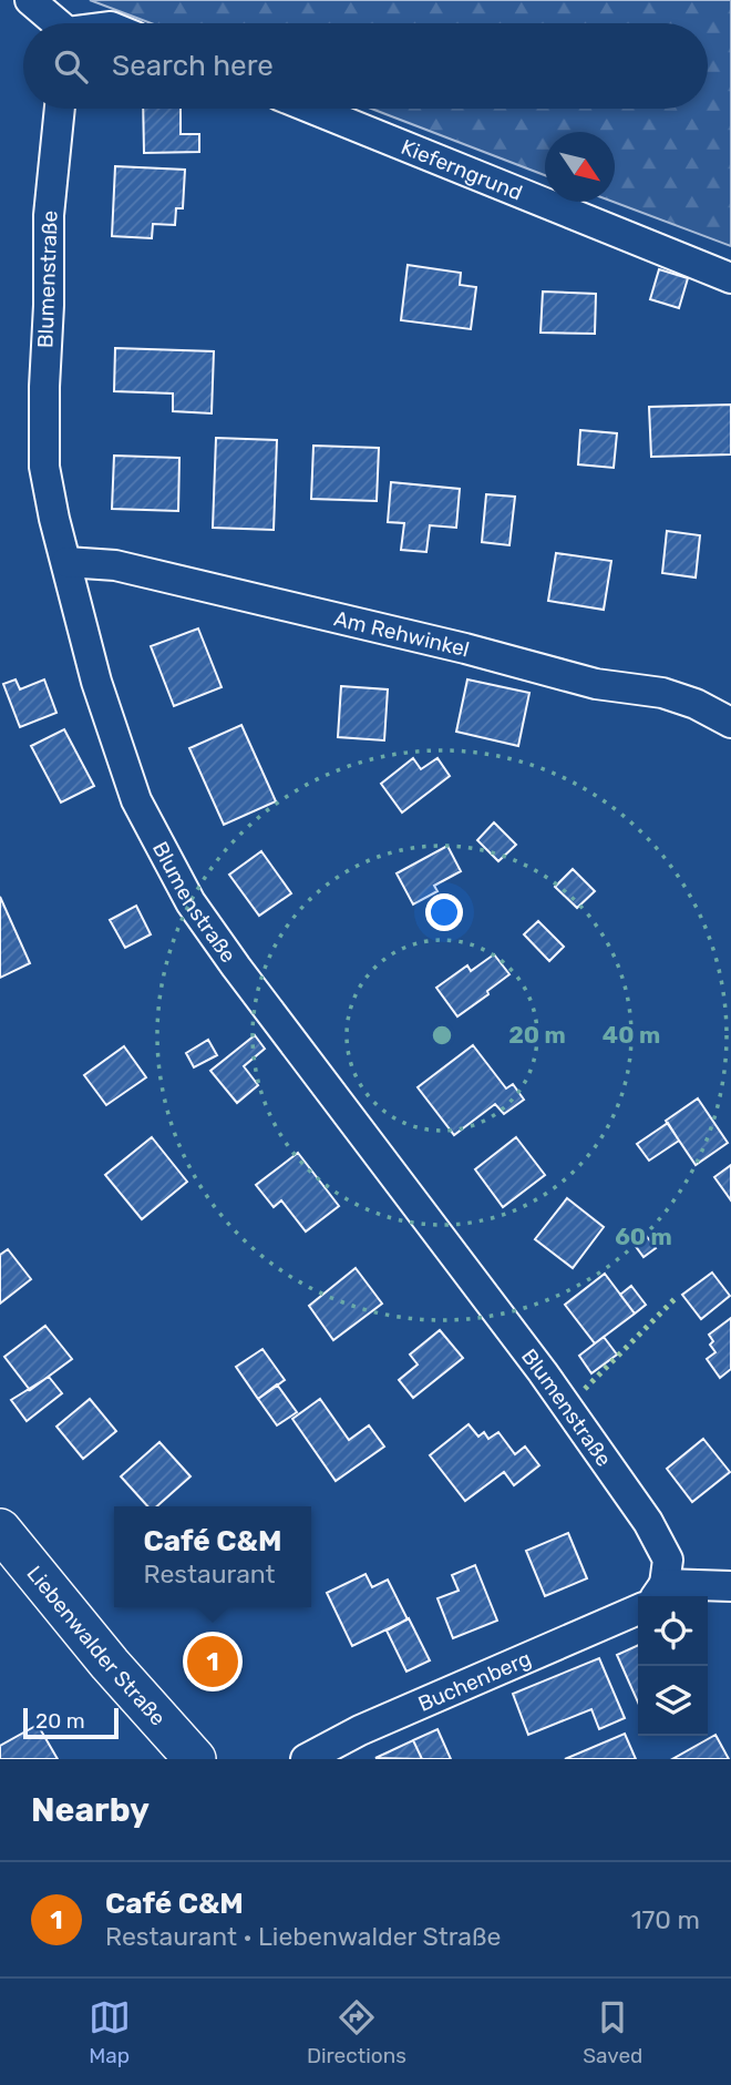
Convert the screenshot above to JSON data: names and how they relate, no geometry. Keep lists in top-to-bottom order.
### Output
{
  "streets": {
    "main road": ["Liebenwalder Straße"],
    "street": [
      "Kieferngrund",
      "Blumenstraße",
      "Am Rehwinkel",
      "Buchenberg"
    ]
  },
  "crossings": [
    ["Blumenstraße", "Am Rehwinkel"]
  ],
  "scale_bar": "20 m",
  "north": "bottom right",
  "page": {
    "search": "Search here",
    "popup": ["Café C&M", "Restaurant"],
    "pins": "1",
    "scale": "20 m",
    "heading": "Nearby",
    "list": [
      {
        "mark": "1",
        "name": "Café C&M",
        "note": "Restaurant · Liebenwalder Straße",
        "value": "170 m"
      }
    ],
    "nav": ["Map", "Directions", "Saved"]
  },
  "rings": ["20 m", "40 m", "60 m"]
}
